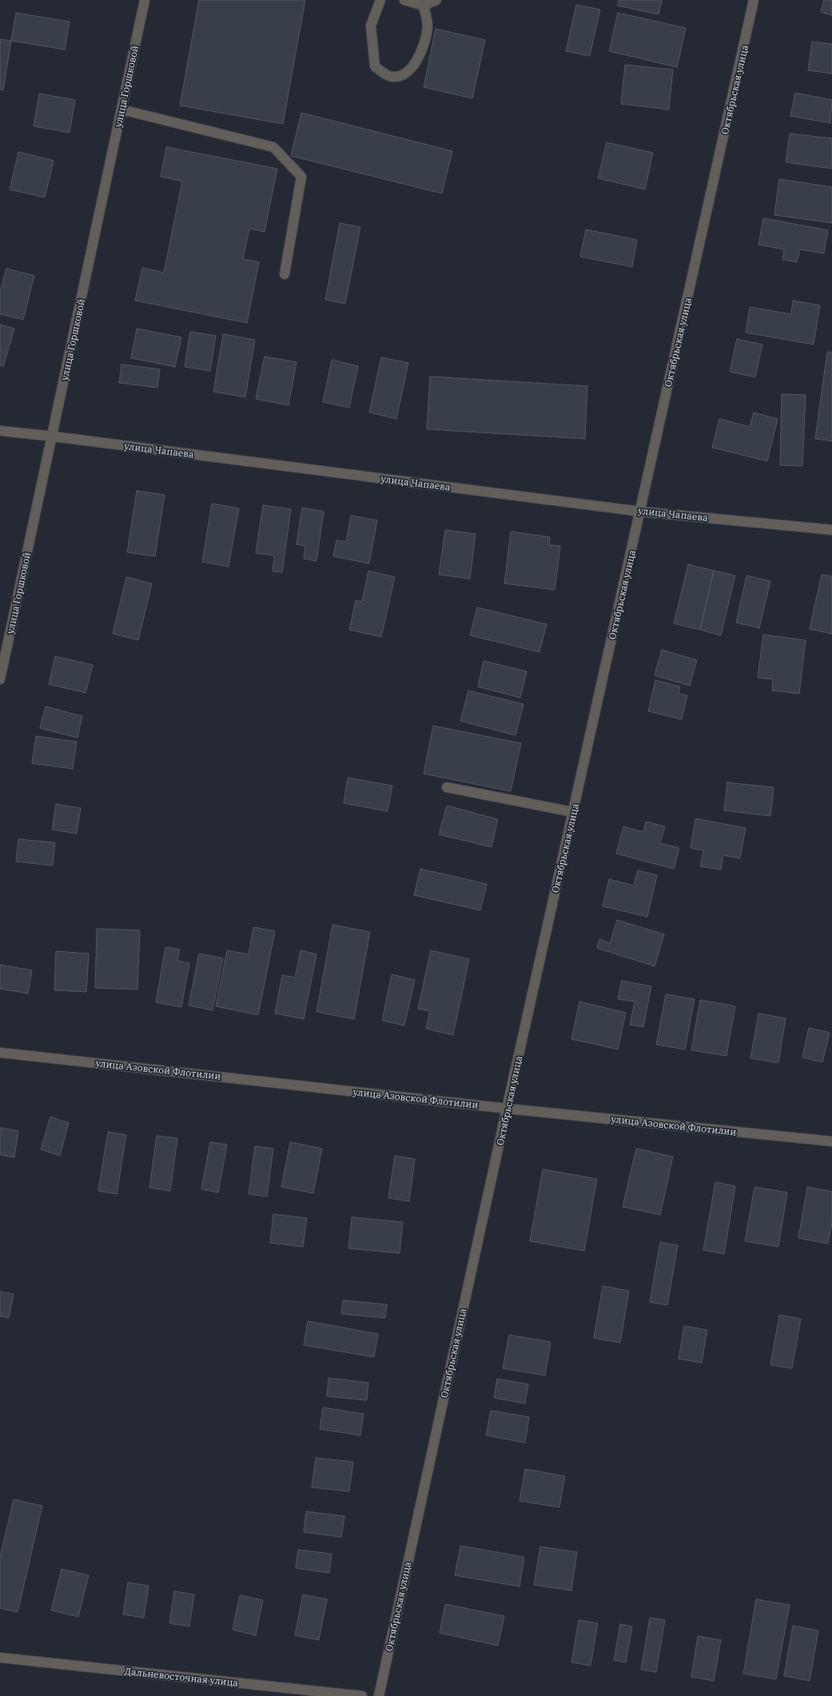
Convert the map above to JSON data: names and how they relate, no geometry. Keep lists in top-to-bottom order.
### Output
{
  "streets": {
    "street": [
      "улица Горшковой",
      "Октябрьская улица",
      "улица Чапаева",
      "улица Азовской Флотилии",
      "Дальневосточная улица"
    ]
  },
  "crossings": [
    ["улица Горшковой", "улица Чапаева"],
    ["Октябрьская улица", "улица Чапаева"],
    ["Октябрьская улица", "улица Азовской Флотилии"]
  ]
}
